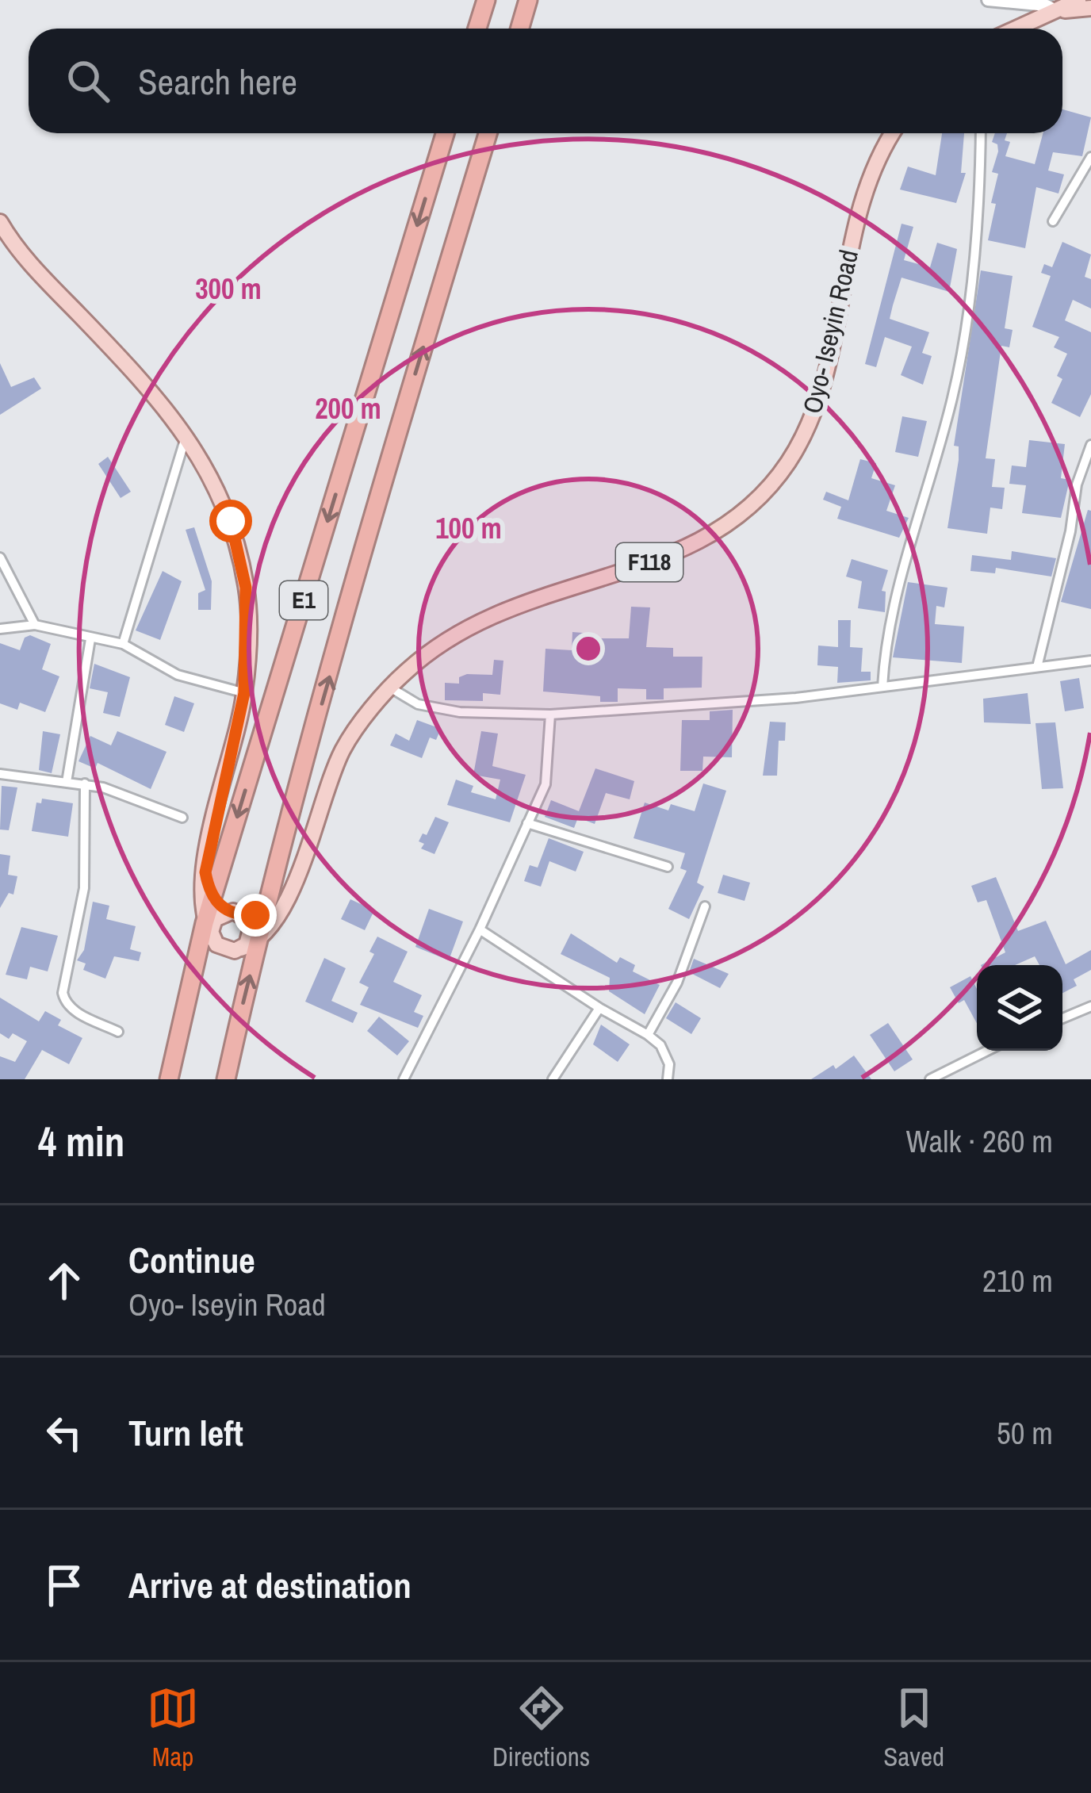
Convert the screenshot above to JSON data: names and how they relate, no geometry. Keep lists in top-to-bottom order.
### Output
{
  "streets": {
    "highway": ["E1"],
    "main road": ["Oyo- Iseyin Road", "F118"]
  },
  "crossings": [
    ["Oyo- Iseyin Road", "E1"]
  ],
  "page": {
    "search": "Search here",
    "heading": ["4 min", "Walk · 260 m"],
    "list": [
      ["Continue", "Oyo- Iseyin Road", "210 m"],
      ["Turn left", "50 m"],
      "Arrive at destination"
    ],
    "nav": ["Map", "Directions", "Saved"]
  },
  "rings": ["300 m", "200 m", "100 m"]
}
